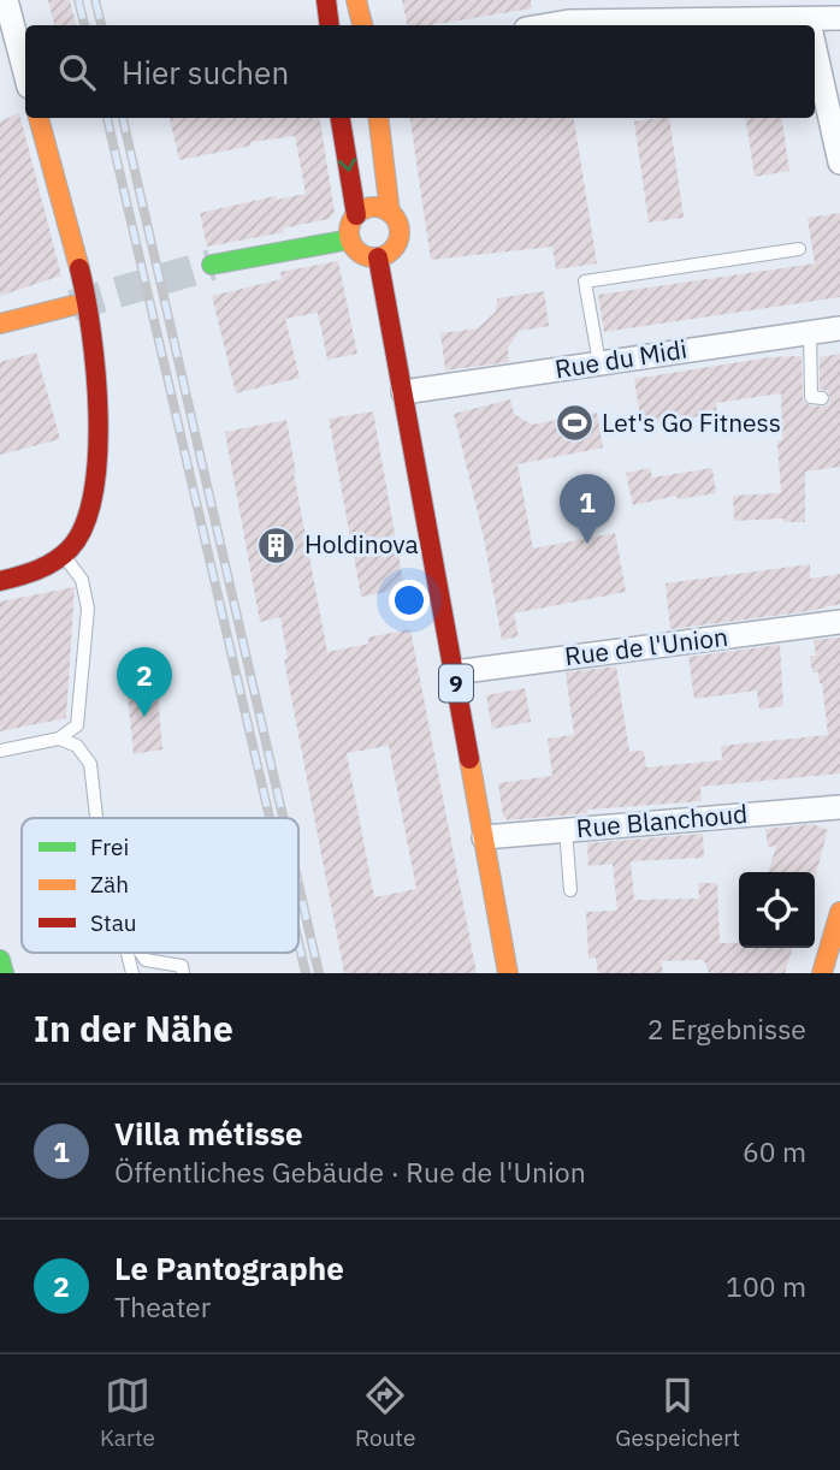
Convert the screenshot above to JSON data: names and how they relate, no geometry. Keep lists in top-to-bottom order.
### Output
{
  "streets": {
    "main road": ["9"],
    "street": ["Rue du Midi", "Rue de l'Union", "Rue Blanchoud"]
  },
  "crossings": [
    ["Rue du Midi", "9"],
    ["Rue de l'Union", "9"],
    ["9", "Rue Blanchoud"]
  ],
  "places": {
    "sports": ["Let's Go Fitness"],
    "building": ["Holdinova"]
  },
  "legend": ["Frei", "Zäh", "Stau"],
  "page": {
    "search": "Hier suchen",
    "pins": ["1", "2"],
    "heading": ["In der Nähe", "2 Ergebnisse"],
    "list": [
      {
        "mark": "1",
        "name": "Villa métisse",
        "note": "Öffentliches Gebäude · Rue de l'Union",
        "value": "60 m"
      },
      {
        "mark": "2",
        "name": "Le Pantographe",
        "note": "Theater",
        "value": "100 m"
      }
    ],
    "nav": ["Karte", "Route", "Gespeichert"]
  }
}
